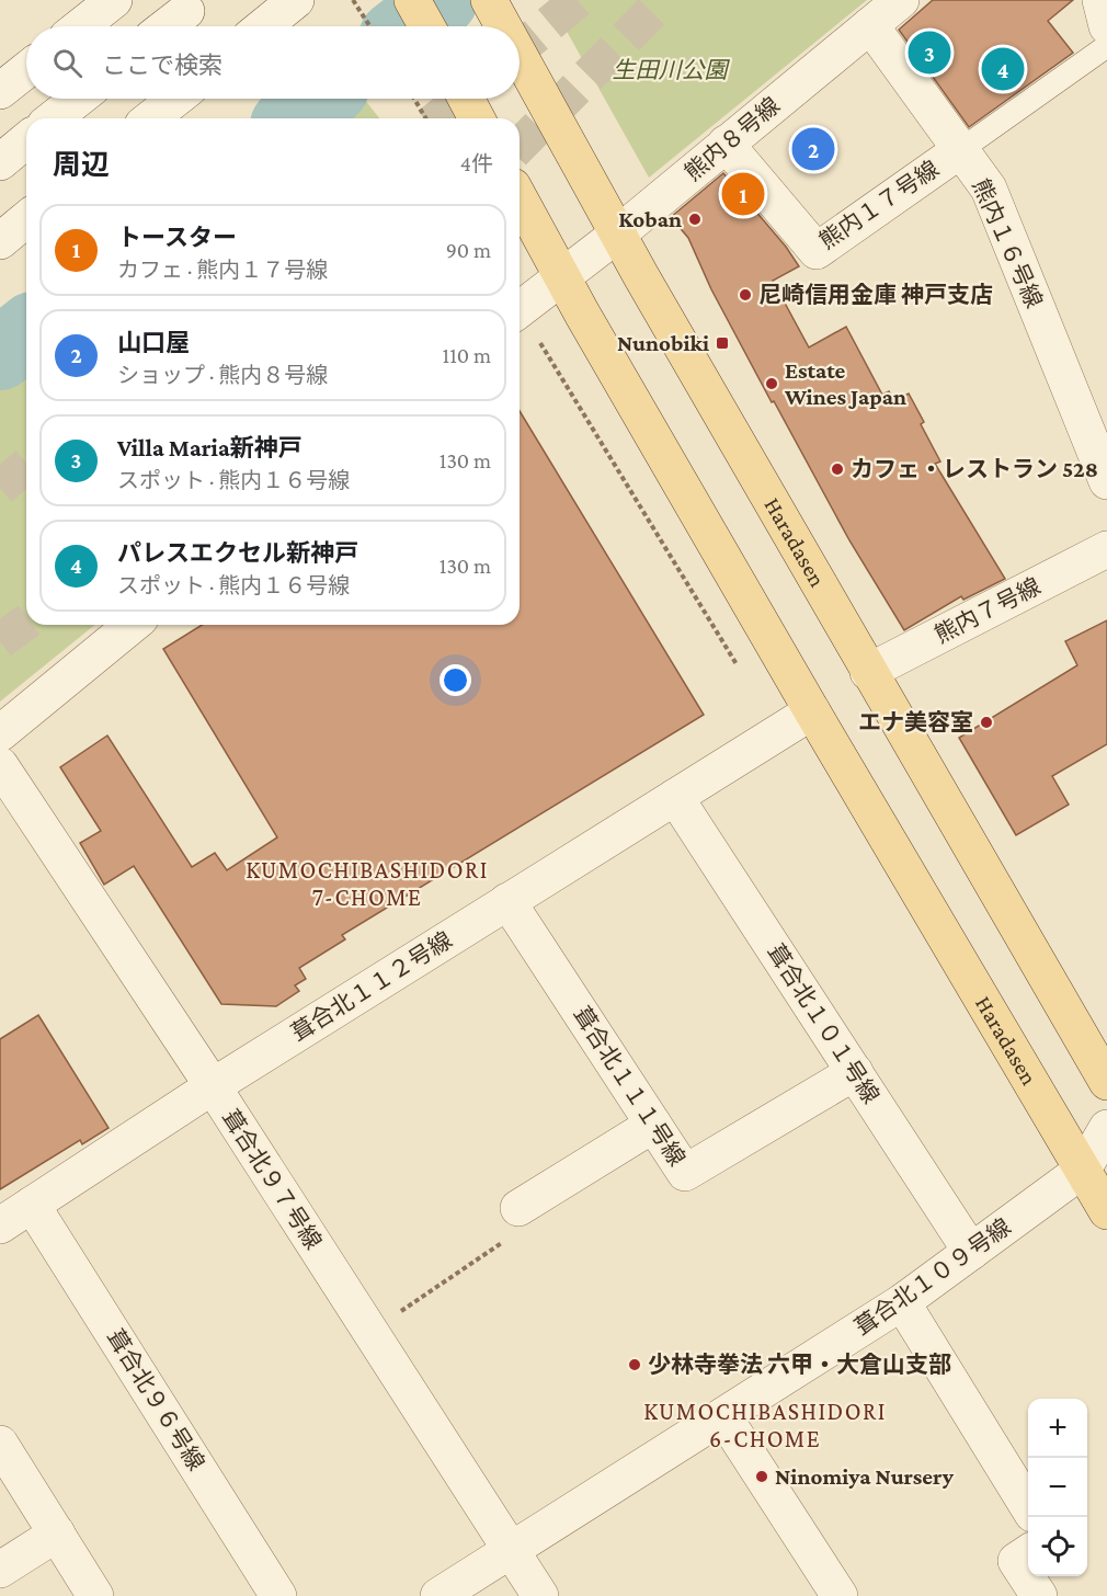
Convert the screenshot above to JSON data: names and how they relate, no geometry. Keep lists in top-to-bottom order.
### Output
{
  "streets": {
    "main road": ["Haradasen"],
    "street": [
      "熊内８号線",
      "熊内１７号線",
      "熊内１６号線",
      "熊内７号線",
      "葺合北１１２号線",
      "葺合北１０１号線",
      "葺合北１１１号線",
      "葺合北９７号線",
      "葺合北１０９号線",
      "葺合北９６号線"
    ]
  },
  "crossings": [
    ["熊内８号線", "熊内１７号線"],
    ["熊内８号線", "熊内１６号線"],
    ["熊内８号線", "Haradasen"],
    ["熊内１７号線", "熊内１６号線"],
    ["Haradasen", "熊内７号線"],
    ["Haradasen", "葺合北１１２号線"],
    ["Haradasen", "葺合北１０９号線"],
    ["葺合北１１２号線", "葺合北１０１号線"],
    ["葺合北１１２号線", "葺合北１１１号線"],
    ["葺合北１１２号線", "葺合北９７号線"],
    ["葺合北１１２号線", "葺合北９６号線"],
    ["葺合北１０１号線", "葺合北１１１号線"],
    ["葺合北１０１号線", "葺合北１０９号線"],
    ["葺合北９７号線", "葺合北１０９号線"]
  ],
  "districts": ["KUMOCHIBASHIDORI 7-CHOME", "KUMOCHIBASHIDORI 6-CHOME"],
  "parks": ["生田川公園"],
  "places": {
    "other": [
      "Koban",
      "尼崎信用金庫 神戸支店",
      "Estate Wines Japan",
      "カフェ・レストラン 528",
      "エナ美容室",
      "少林寺拳法 六甲・大倉山支部",
      "Ninomiya Nursery"
    ],
    "transit": ["Nunobiki"]
  },
  "page": {
    "search": "ここで検索",
    "pins": [
      "3",
      "4",
      "2",
      "1"
    ],
    "heading": ["周辺", "4件"],
    "list": [
      {
        "mark": "1",
        "name": "トースター",
        "note": "カフェ · 熊内１７号線",
        "value": "90 m"
      },
      {
        "mark": "2",
        "name": "山口屋",
        "note": "ショップ · 熊内８号線",
        "value": "110 m"
      },
      {
        "mark": "3",
        "name": "Villa Maria新神戸",
        "note": "スポット · 熊内１６号線",
        "value": "130 m"
      },
      {
        "mark": "4",
        "name": "パレスエクセル新神戸",
        "note": "スポット · 熊内１６号線",
        "value": "130 m"
      }
    ],
    "map_buttons": ["+", "−"]
  }
}
